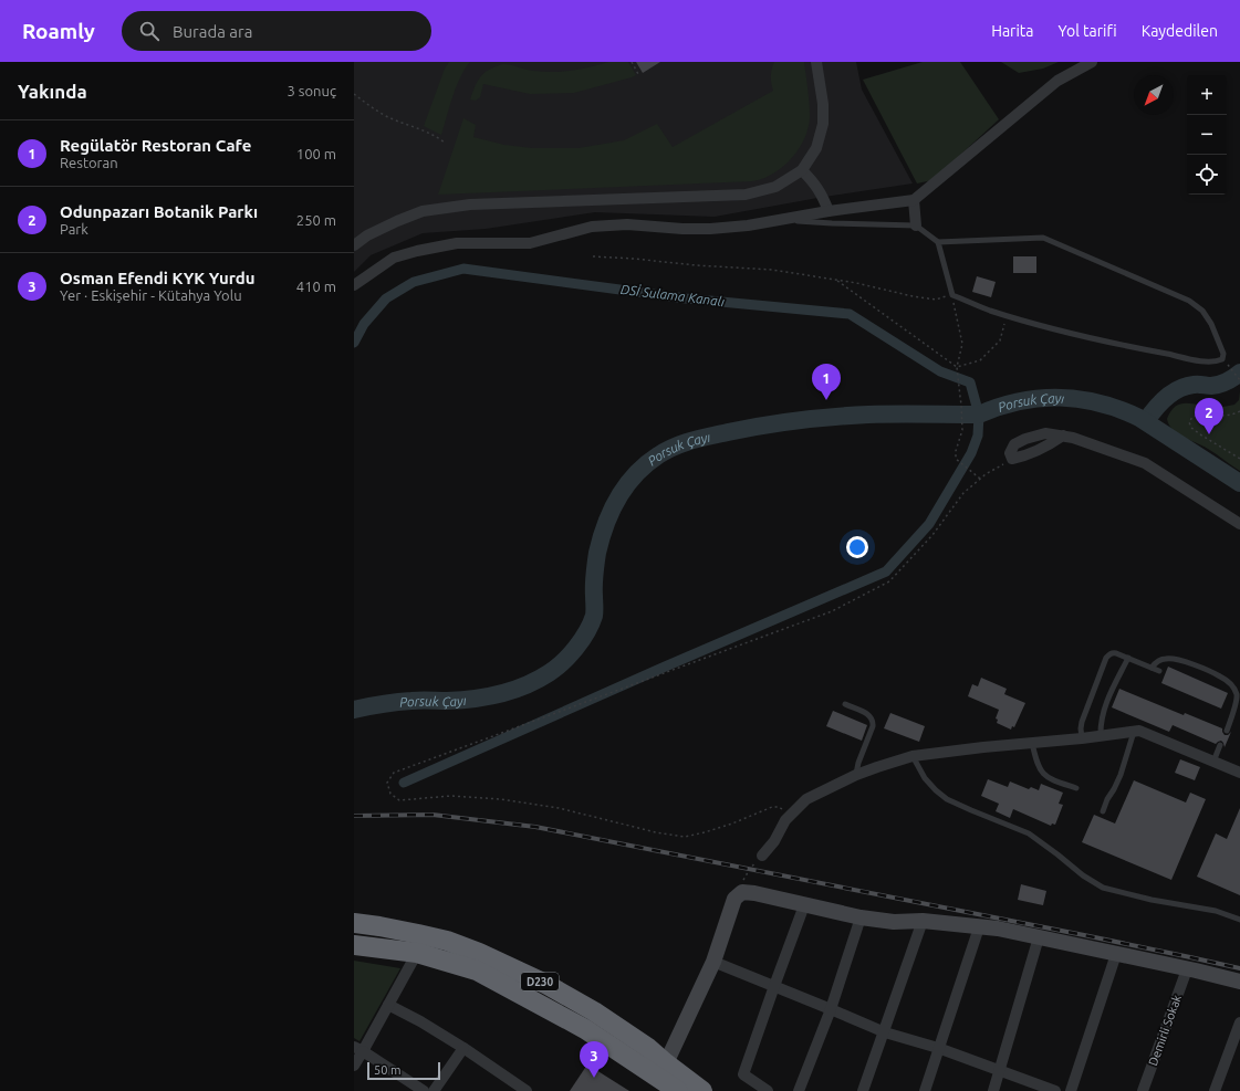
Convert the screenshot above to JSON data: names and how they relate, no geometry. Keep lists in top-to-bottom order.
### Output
{
  "streets": {
    "highway": ["D230"],
    "street": ["Demirli Sokak"]
  },
  "water": ["DSİ Sulama Kanalı", "Porsuk Çayı"],
  "scale_bar": "50 m",
  "north": "bottom left",
  "page": {
    "header": "Roamly",
    "search": "Burada ara",
    "nav": ["Harita", "Yol tarifi", "Kaydedilen"],
    "heading": ["Yakında", "3 sonuç"],
    "map_buttons": ["+", "−"],
    "list": [
      {
        "mark": "1",
        "name": "Regülatör Restoran Cafe",
        "note": "Restoran",
        "value": "100 m"
      },
      {
        "mark": "2",
        "name": "Odunpazarı Botanik Parkı",
        "note": "Park",
        "value": "250 m"
      },
      {
        "mark": "3",
        "name": "Osman Efendi KYK Yurdu",
        "note": "Yer · Eskişehir - Kütahya Yolu",
        "value": "410 m"
      }
    ],
    "pins": ["1", "2", "3"],
    "scale": "50 m"
  }
}
